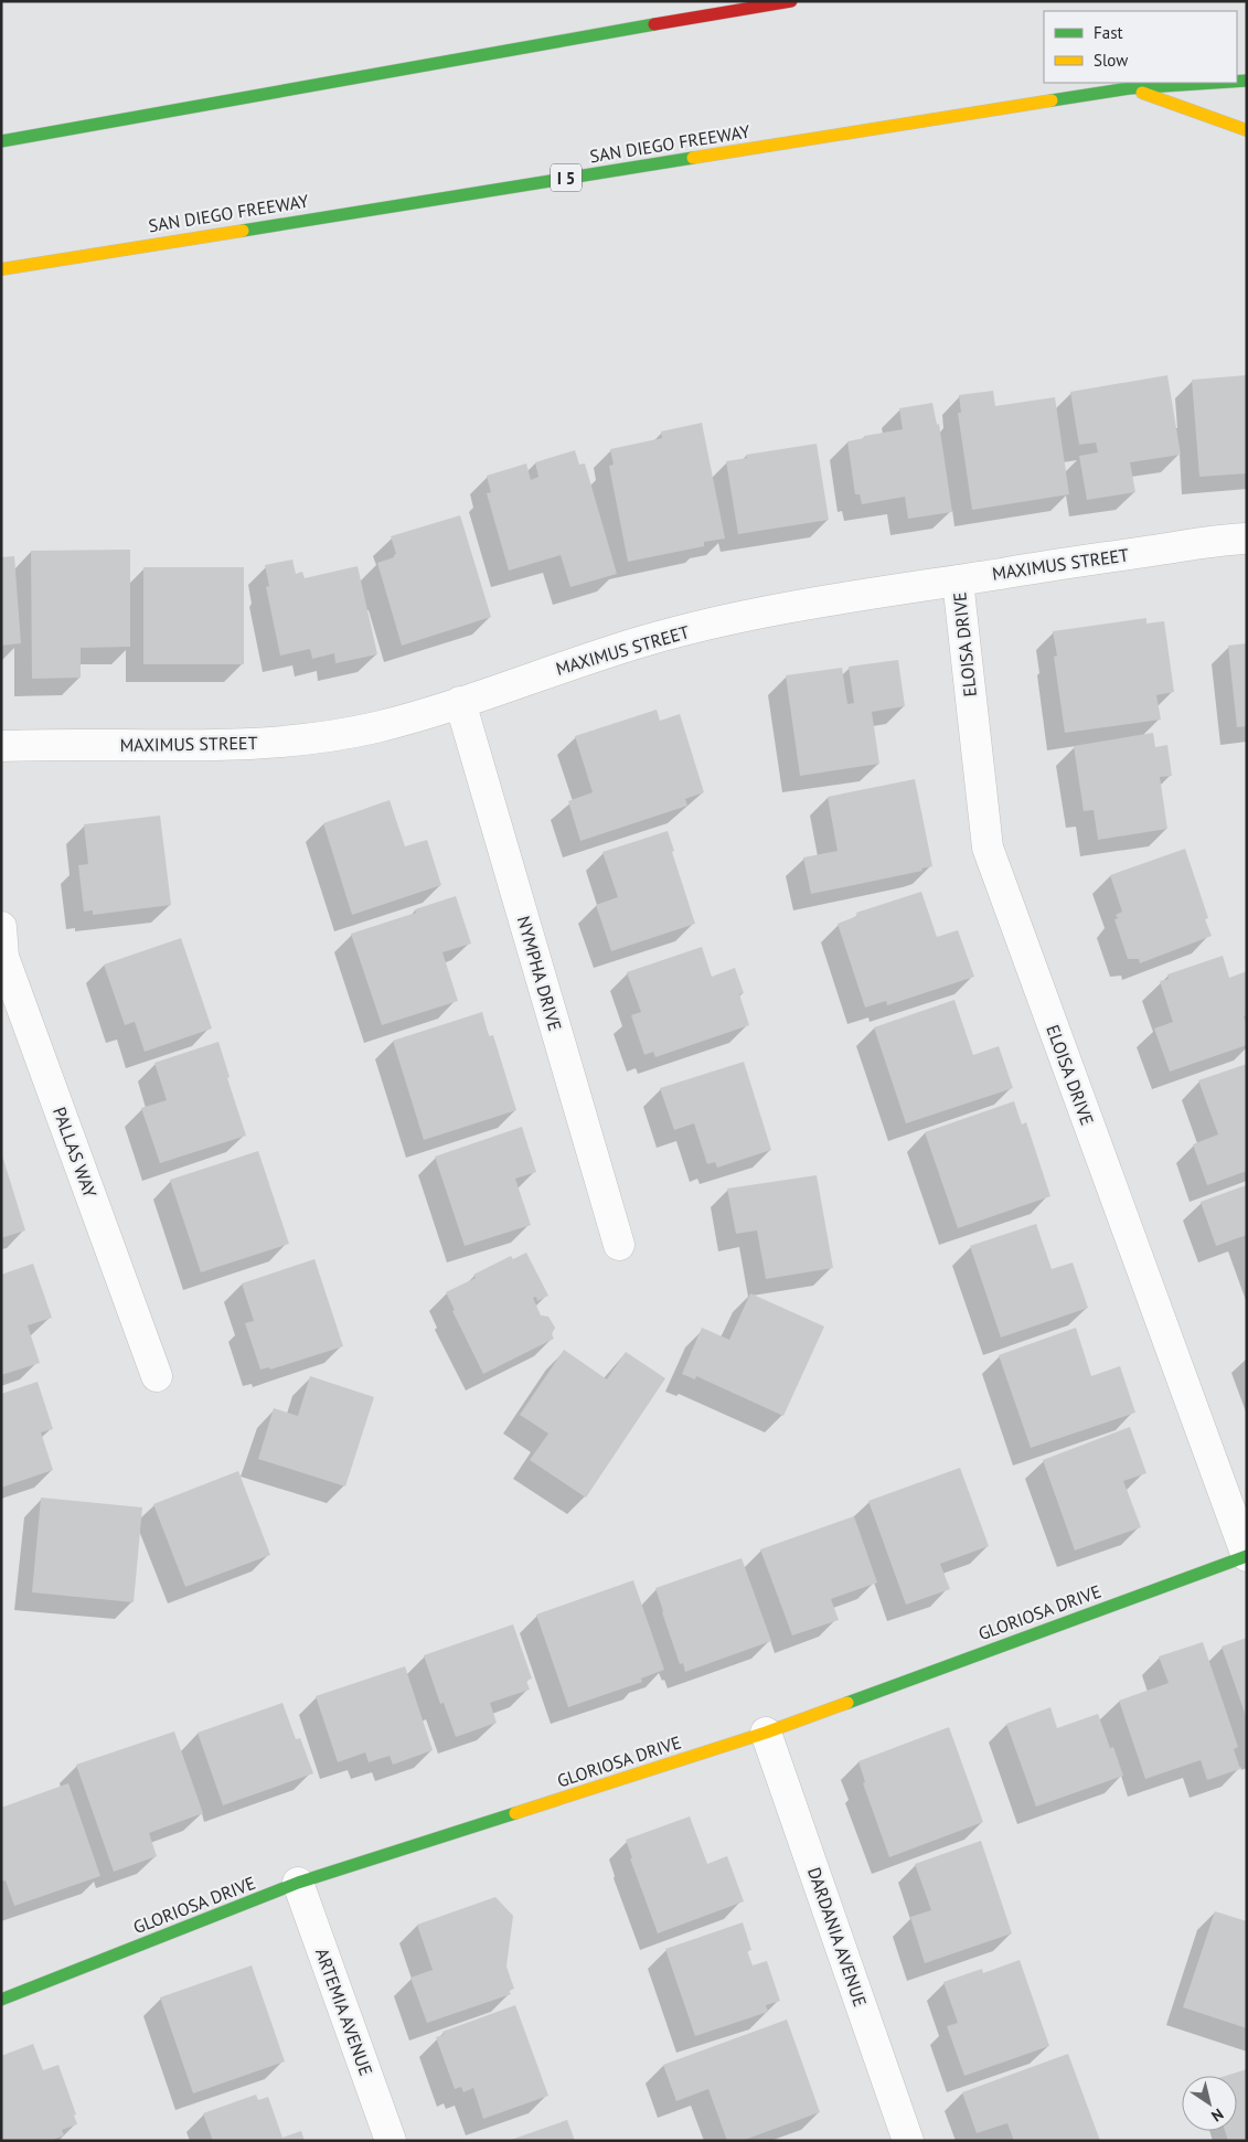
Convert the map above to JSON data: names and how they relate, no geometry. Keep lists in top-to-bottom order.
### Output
{
  "streets": {
    "main road": ["SAN DIEGO FREEWAY", "I 5", "GLORIOSA DRIVE"],
    "street": [
      "MAXIMUS STREET",
      "ELOISA DRIVE",
      "NYMPHA DRIVE",
      "PALLAS WAY",
      "DARDANIA AVENUE",
      "ARTEMIA AVENUE"
    ]
  },
  "crossings": [
    ["MAXIMUS STREET", "ELOISA DRIVE"],
    ["MAXIMUS STREET", "NYMPHA DRIVE"],
    ["ELOISA DRIVE", "GLORIOSA DRIVE"],
    ["GLORIOSA DRIVE", "DARDANIA AVENUE"],
    ["GLORIOSA DRIVE", "ARTEMIA AVENUE"]
  ],
  "legend": ["Fast", "Slow"],
  "north": "bottom right"
}
